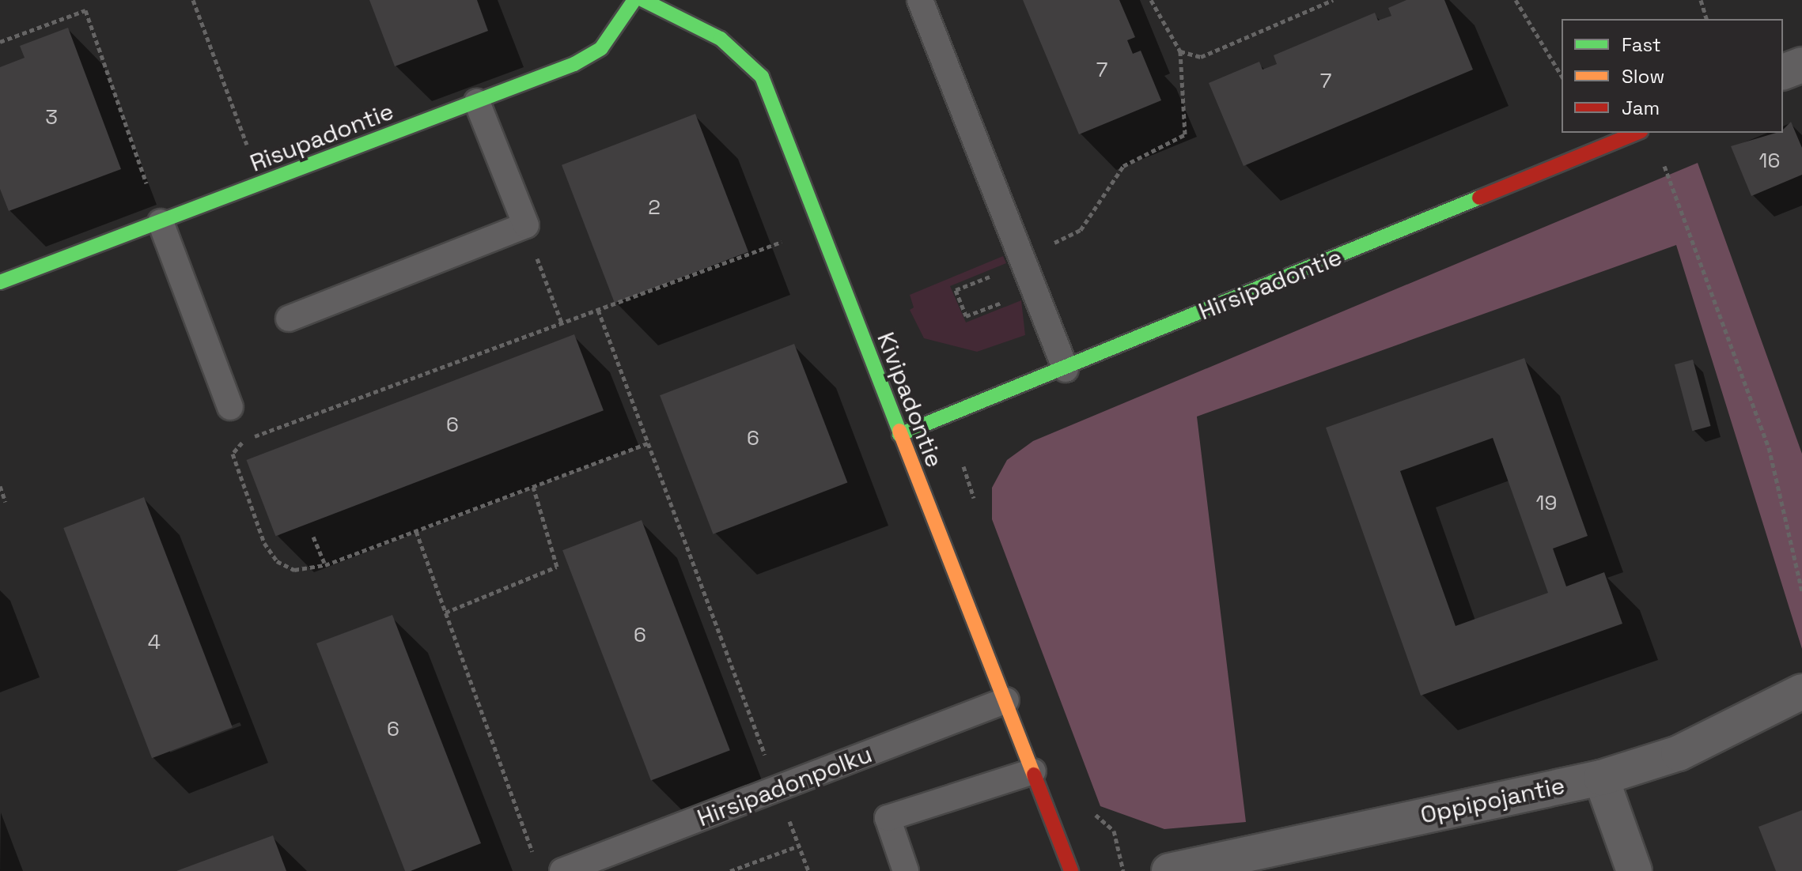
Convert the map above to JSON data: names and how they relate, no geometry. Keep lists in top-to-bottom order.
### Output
{
  "streets": {
    "street": [
      "Risupadontie",
      "Hirsipadontie",
      "Kivipadontie",
      "Oppipojantie"
    ],
    "lane": ["Hirsipadonpolku"]
  },
  "crossings": [
    ["Hirsipadontie", "Kivipadontie"],
    ["Kivipadontie", "Hirsipadonpolku"]
  ],
  "house_numbers": [
    "7",
    "7",
    "3",
    "16",
    "2",
    "6",
    "6",
    "19",
    "6",
    "4",
    "6"
  ],
  "legend": ["Fast", "Slow", "Jam"]
}
